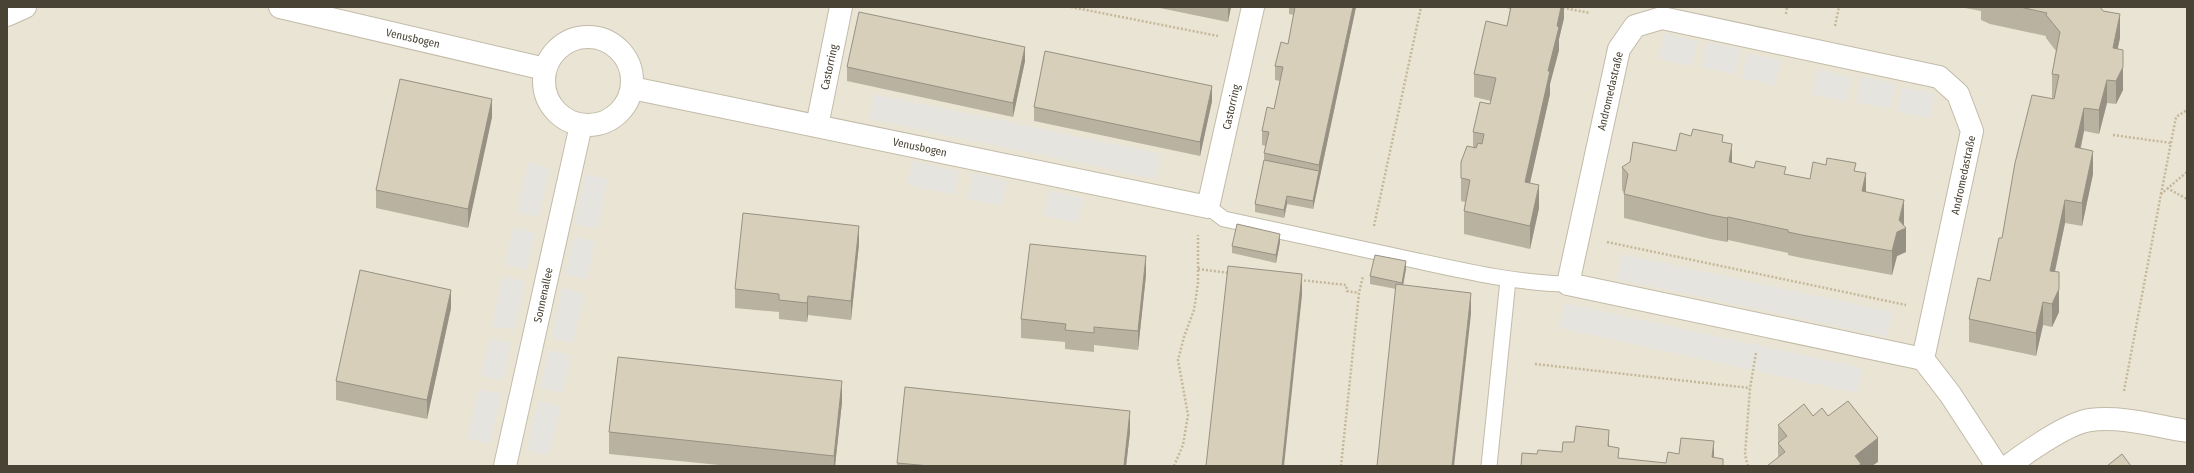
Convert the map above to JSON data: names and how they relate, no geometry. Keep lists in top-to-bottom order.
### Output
{
  "streets": {
    "street": [
      "Venusbogen",
      "Castorring",
      "Andromedastraße",
      "Sonnenallee"
    ]
  },
  "crossings": [
    ["Venusbogen", "Castorring"],
    ["Venusbogen", "Sonnenallee"]
  ]
}
